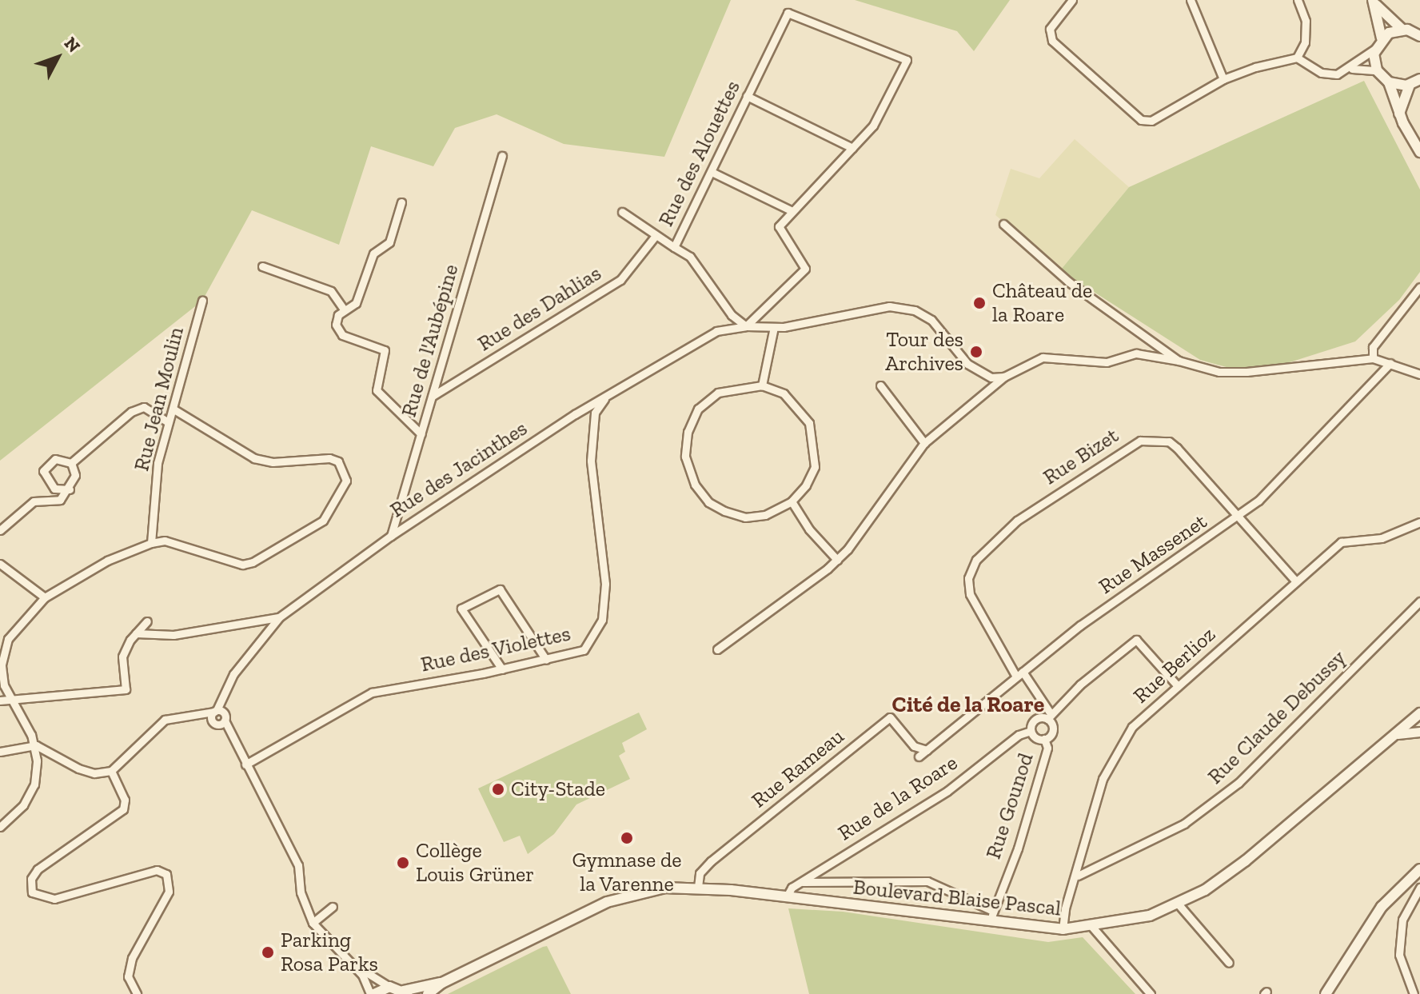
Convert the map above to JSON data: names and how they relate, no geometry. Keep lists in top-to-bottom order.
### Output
{
  "streets": {
    "main road": ["Boulevard Blaise Pascal"],
    "street": [
      "Rue des Alouettes",
      "Rue des Dahlias",
      "Rue de l'Aubépine",
      "Rue Jean Moulin",
      "Rue Bizet",
      "Rue des Jacinthes",
      "Rue Massenet",
      "Rue des Violettes",
      "Rue Berlioz",
      "Rue Claude Debussy",
      "Rue Rameau",
      "Rue de la Roare",
      "Rue Gounod"
    ]
  },
  "crossings": [
    ["Rue des Alouettes", "Rue des Jacinthes"],
    ["Rue des Dahlias", "Rue de l'Aubépine"],
    ["Rue de l'Aubépine", "Rue des Jacinthes"],
    ["Rue Bizet", "Rue Massenet"],
    ["Rue Bizet", "Rue Berlioz"],
    ["Rue Bizet", "Rue de la Roare"],
    ["Rue Bizet", "Rue Gounod"],
    ["Rue des Jacinthes", "Rue des Violettes"],
    ["Rue Massenet", "Rue Rameau"],
    ["Rue Berlioz", "Rue Claude Debussy"],
    ["Rue Berlioz", "Rue de la Roare"],
    ["Rue Berlioz", "Boulevard Blaise Pascal"],
    ["Rue Rameau", "Boulevard Blaise Pascal"],
    ["Rue de la Roare", "Rue Gounod"],
    ["Rue de la Roare", "Boulevard Blaise Pascal"],
    ["Rue Gounod", "Boulevard Blaise Pascal"]
  ],
  "districts": ["Cité de la Roare"],
  "places": [
    "Château de la Roare",
    "Tour des Archives",
    "City-Stade",
    "Gymnase de la Varenne",
    "Collège Louis Grüner",
    "Parking Rosa Parks"
  ],
  "north": "top right"
}
